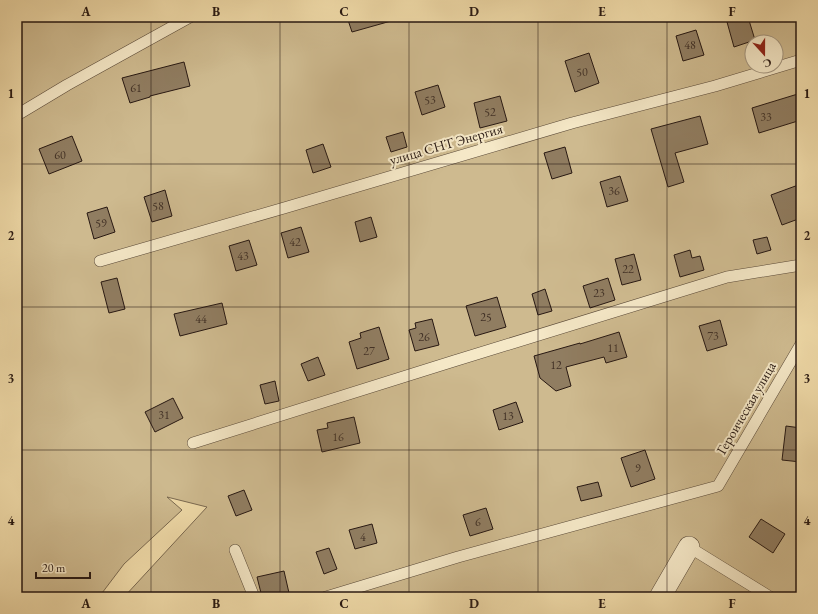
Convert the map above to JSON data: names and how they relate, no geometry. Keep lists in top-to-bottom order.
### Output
{
  "streets": {
    "lane": ["улица СНТ Энергия", "Героическая улица"]
  },
  "house_numbers": [
    "48",
    "50",
    "61",
    "53",
    "52",
    "33",
    "60",
    "36",
    "58",
    "59",
    "42",
    "43",
    "22",
    "23",
    "25",
    "44",
    "73",
    "26",
    "11",
    "27",
    "12",
    "31",
    "13",
    "16",
    "9",
    "6",
    "4"
  ],
  "scale_bar": "20 m",
  "north": "bottom",
  "grid": {
    "columns": [
      "A",
      "B",
      "C",
      "D",
      "E",
      "F"
    ],
    "rows": [
      "1",
      "2",
      "3",
      "4"
    ]
  }
}
